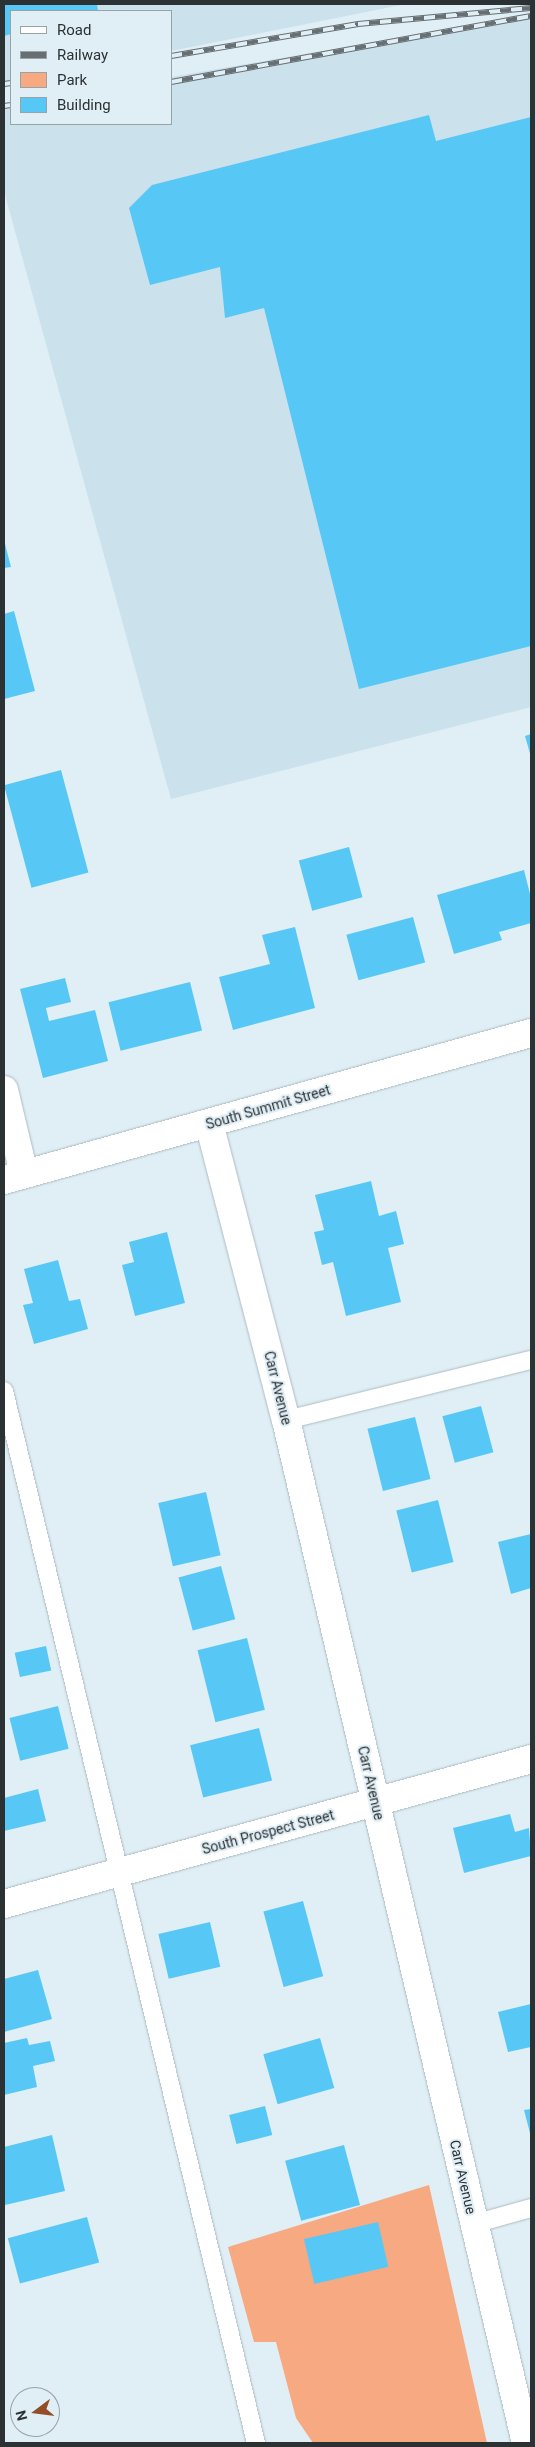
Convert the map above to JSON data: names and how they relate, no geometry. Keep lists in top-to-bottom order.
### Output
{
  "streets": {
    "street": ["South Summit Street", "Carr Avenue", "South Prospect Street"]
  },
  "crossings": [
    ["South Summit Street", "Carr Avenue"],
    ["Carr Avenue", "South Prospect Street"]
  ],
  "legend": [
    "Road",
    "Railway",
    "Park",
    "Building"
  ],
  "north": "left"
}
